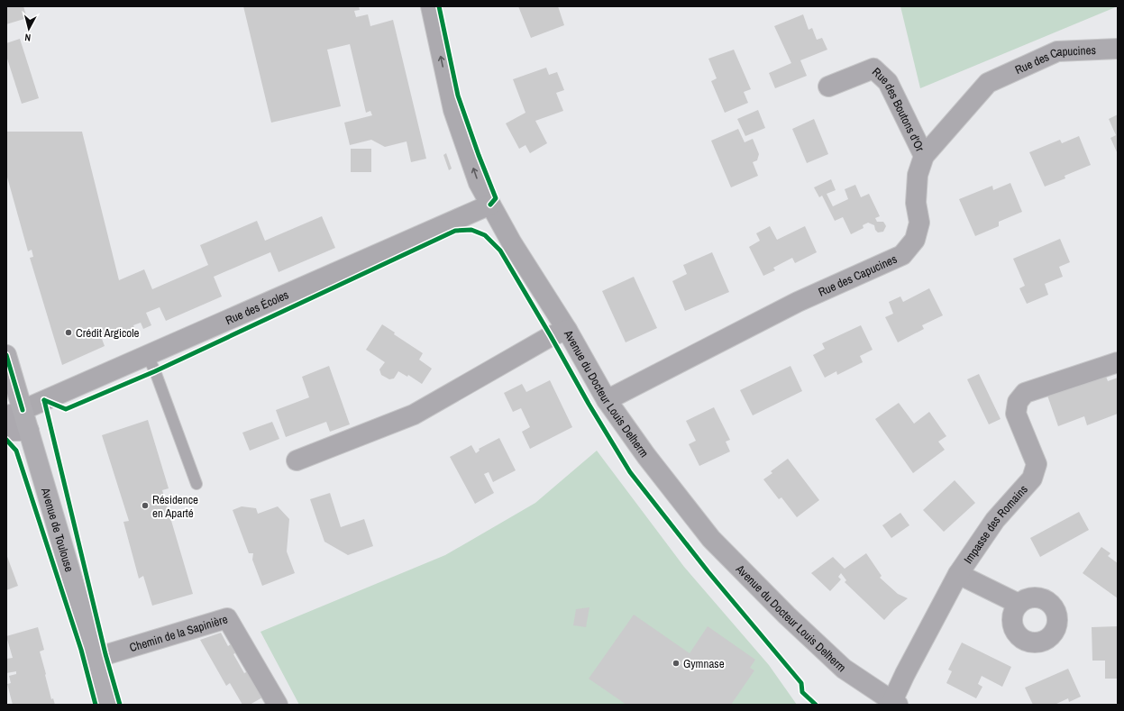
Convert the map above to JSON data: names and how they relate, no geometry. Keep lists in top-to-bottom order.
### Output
{
  "streets": {
    "main road": ["Avenue de Toulouse"],
    "street": [
      "Rue des Capucines",
      "Rue des Boutons d'Or",
      "Rue des Écoles",
      "Avenue du Docteur Louis Delherm",
      "Impasse des Romains",
      "Chemin de la Sapinière"
    ]
  },
  "crossings": [
    ["Rue des Capucines", "Rue des Boutons d'Or"],
    ["Rue des Capucines", "Avenue du Docteur Louis Delherm"],
    ["Rue des Écoles", "Avenue du Docteur Louis Delherm"],
    ["Rue des Écoles", "Avenue de Toulouse"],
    ["Avenue du Docteur Louis Delherm", "Impasse des Romains"],
    ["Avenue de Toulouse", "Chemin de la Sapinière"]
  ],
  "places": ["Crédit Argicole", "Résidence en Aparté", "Gymnase"],
  "north": "bottom"
}
